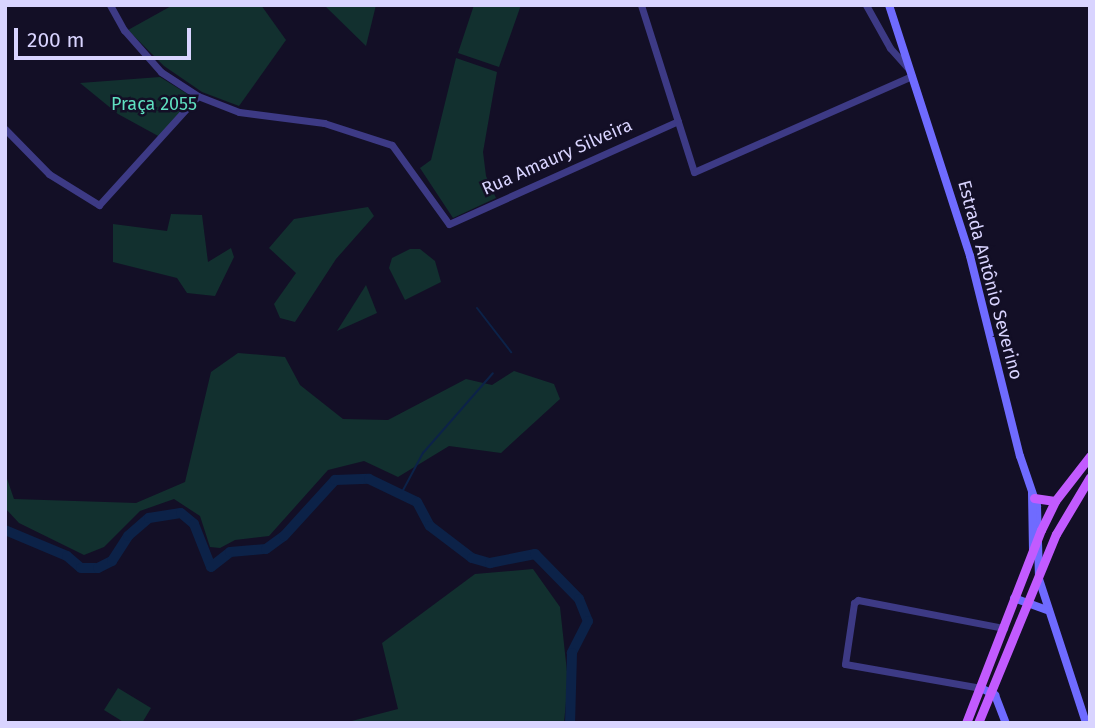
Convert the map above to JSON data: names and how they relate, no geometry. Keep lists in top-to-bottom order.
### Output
{
  "streets": {
    "main road": ["Estrada Antônio Severino"],
    "street": ["Rua Amaury Silveira"]
  },
  "parks": ["Praça 2055"],
  "scale_bar": "200 m"
}
